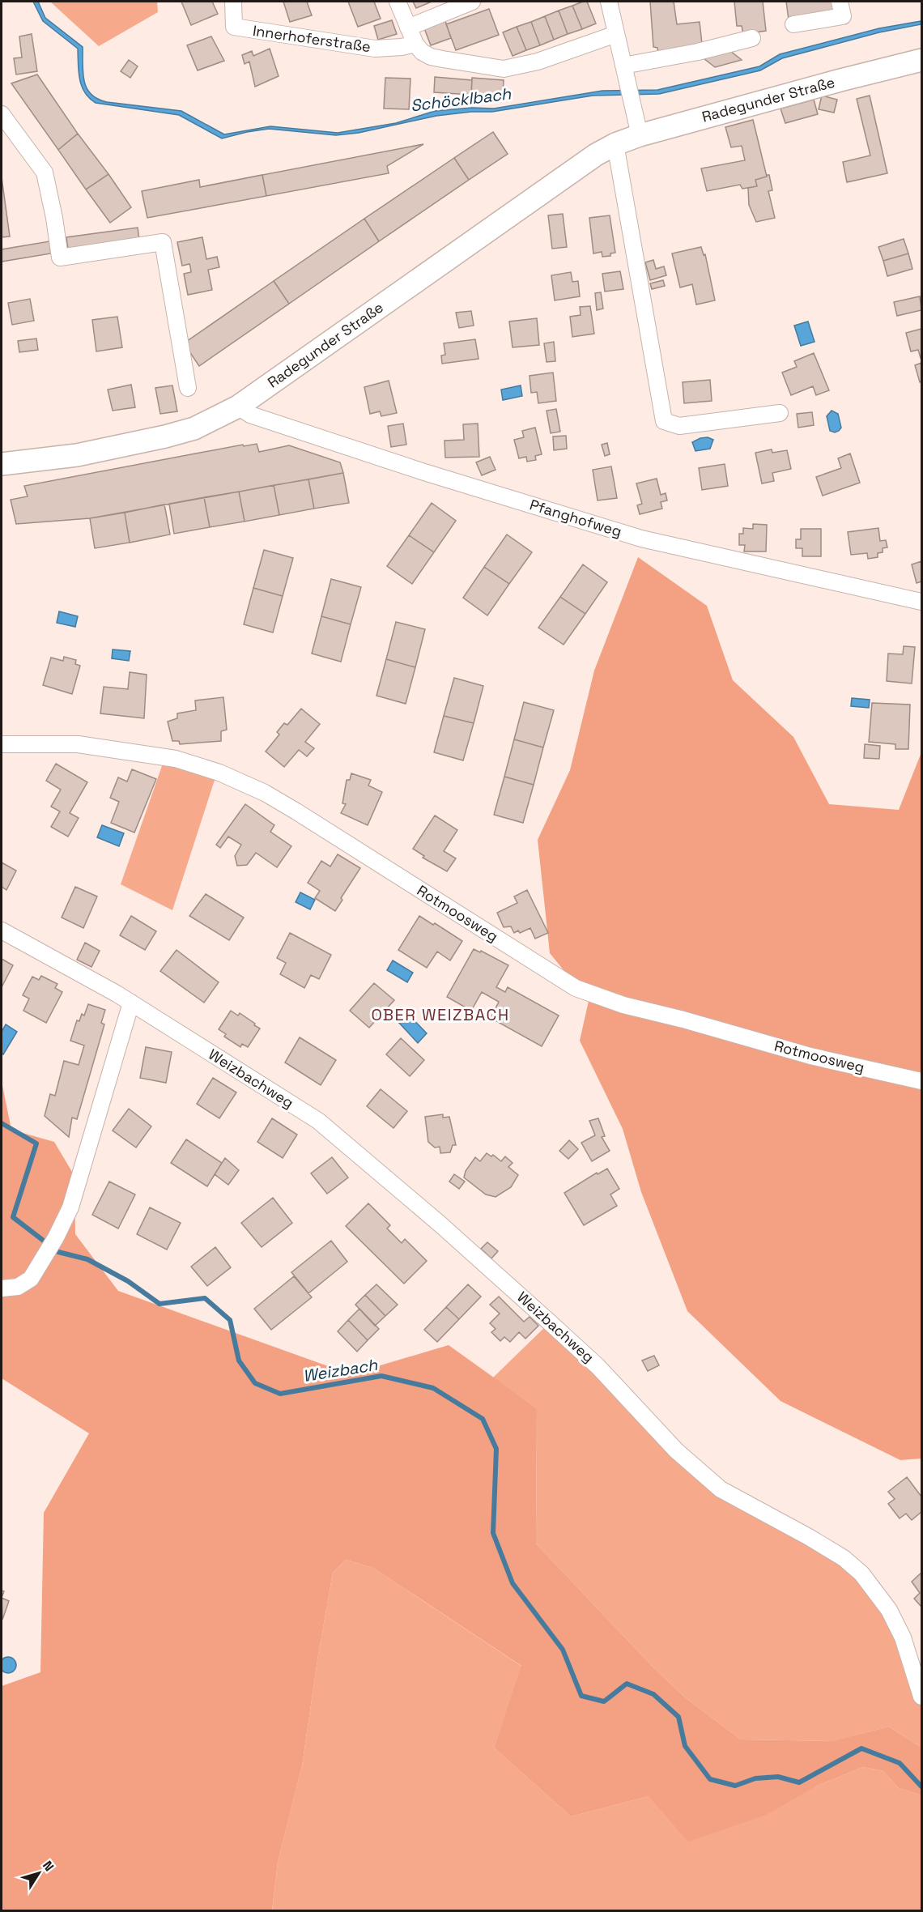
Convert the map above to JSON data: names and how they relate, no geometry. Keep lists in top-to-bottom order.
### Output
{
  "streets": {
    "main road": ["Radegunder Straße"],
    "street": [
      "Innerhoferstraße",
      "Pfanghofweg",
      "Rotmoosweg",
      "Weizbachweg"
    ]
  },
  "crossings": [
    ["Radegunder Straße", "Pfanghofweg"]
  ],
  "districts": ["OBER WEIZBACH"],
  "water": ["Schöcklbach", "Weizbach"],
  "north": "top right"
}
